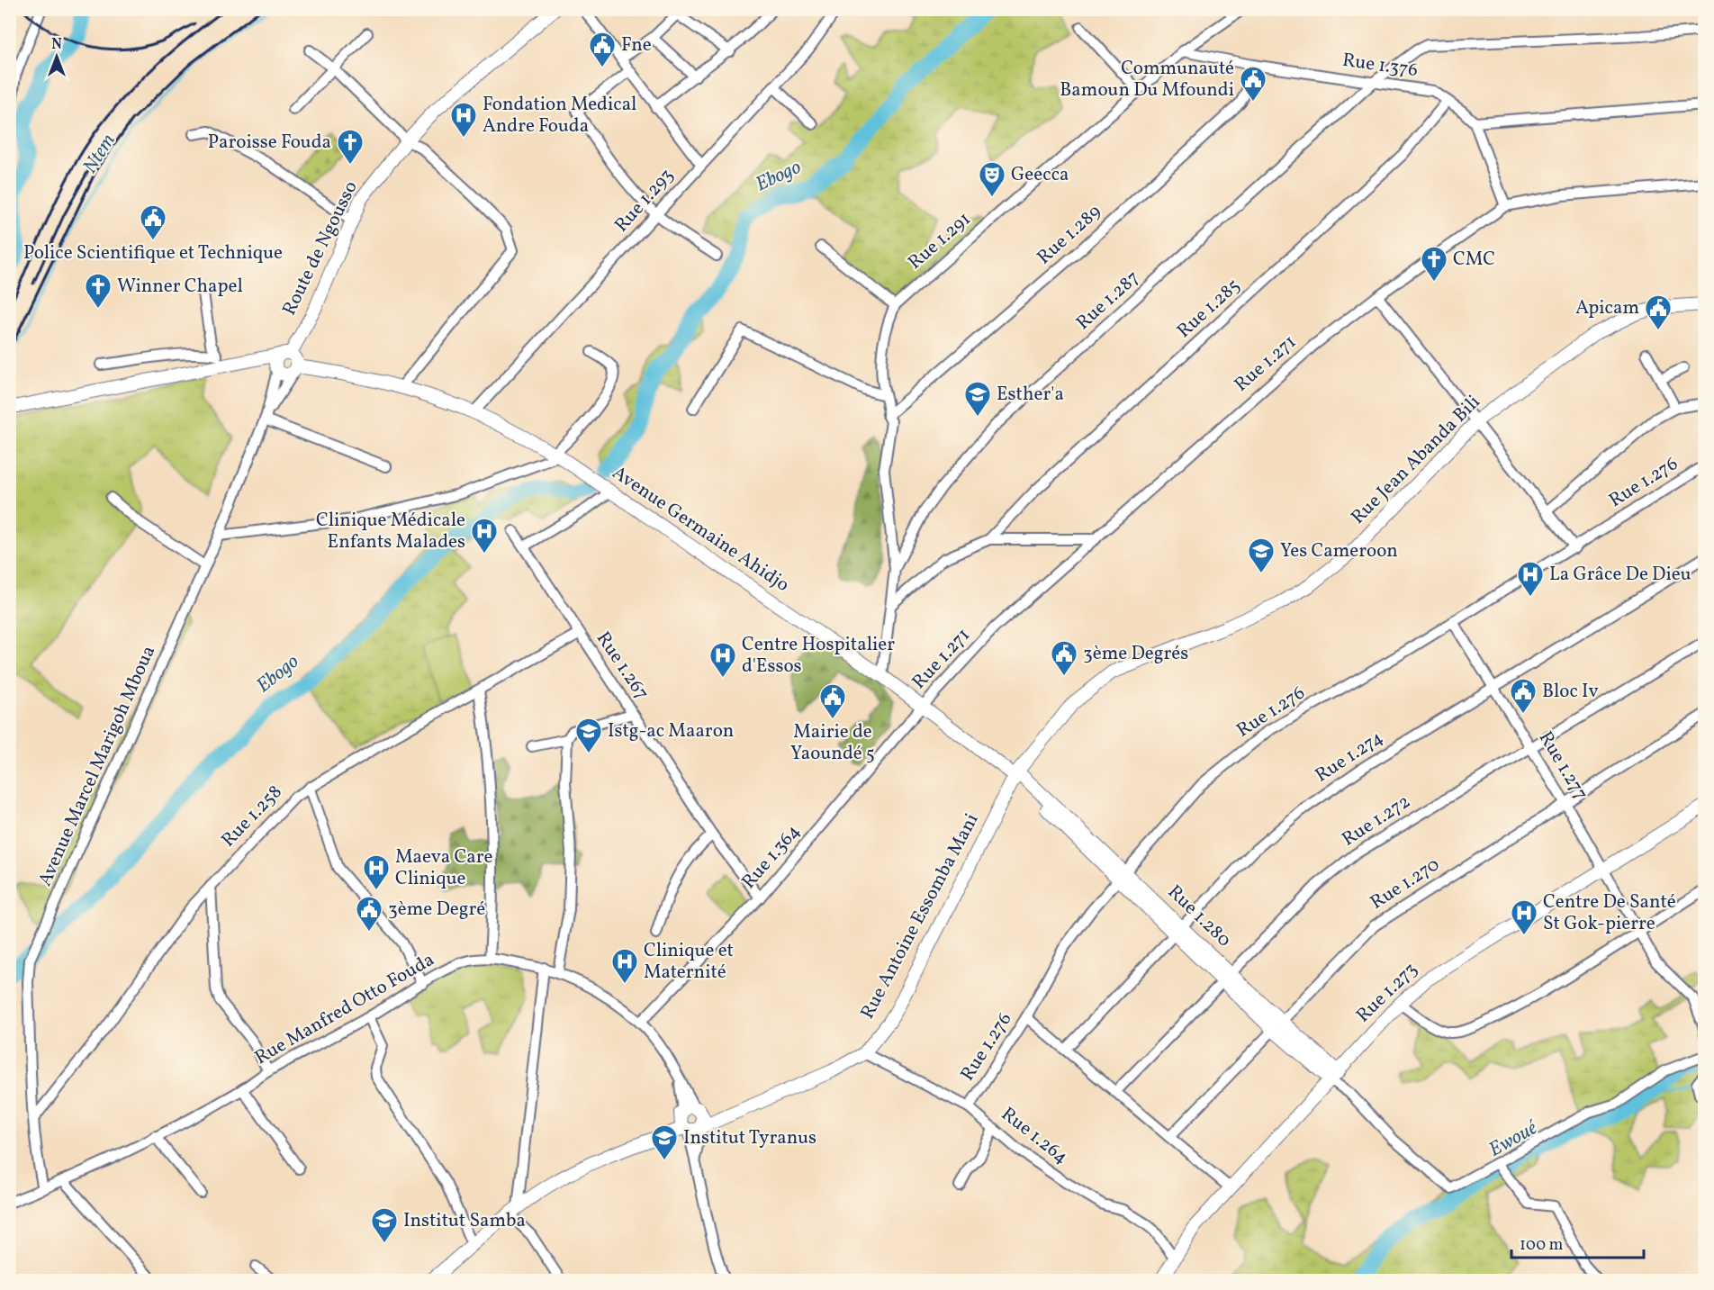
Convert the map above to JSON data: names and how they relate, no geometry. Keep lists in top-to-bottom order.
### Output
{
  "streets": {
    "main road": [
      "Route de Ngousso",
      "Rue Jean Abanda Bili",
      "Avenue Germaine Ahidjo",
      "Rue Antoine Essomba Mani",
      "Rue 1.280",
      "Rue 1.273"
    ],
    "street": [
      "Rue 1.376",
      "Rue 1.293",
      "Rue 1.289",
      "Rue 1.291",
      "Rue 1.287",
      "Rue 1.285",
      "Rue 1.271",
      "Rue 1.276",
      "Rue 1.267",
      "Rue 1.274",
      "Avenue Marcel Marigoh Mboua",
      "Rue 1.277",
      "Rue 1.258",
      "Rue 1.272",
      "Rue 1.364",
      "Rue 1.270",
      "Rue Manfred Otto Fouda",
      "Rue 1.264"
    ]
  },
  "crossings": [
    ["Rue 1.376", "Rue 1.289"],
    ["Rue 1.376", "Rue 1.291"],
    ["Rue 1.376", "Rue 1.287"],
    ["Rue 1.376", "Rue 1.285"],
    ["Rue 1.293", "Avenue Germaine Ahidjo"],
    ["Route de Ngousso", "Avenue Germaine Ahidjo"],
    ["Route de Ngousso", "Avenue Marcel Marigoh Mboua"],
    ["Rue 1.271", "Avenue Germaine Ahidjo"],
    ["Rue 1.271", "Rue 1.364"],
    ["Rue Jean Abanda Bili", "Avenue Germaine Ahidjo"],
    ["Rue Jean Abanda Bili", "Rue Antoine Essomba Mani"],
    ["Rue Jean Abanda Bili", "Rue 1.280"],
    ["Rue 1.276", "Rue 1.277"],
    ["Rue 1.276", "Rue 1.280"],
    ["Rue 1.276", "Rue 1.264"],
    ["Avenue Germaine Ahidjo", "Avenue Marcel Marigoh Mboua"],
    ["Avenue Germaine Ahidjo", "Rue 1.364"],
    ["Avenue Germaine Ahidjo", "Rue Antoine Essomba Mani"],
    ["Avenue Germaine Ahidjo", "Rue 1.280"],
    ["Rue 1.267", "Rue 1.258"],
    ["Rue 1.267", "Rue 1.364"],
    ["Rue 1.274", "Rue 1.277"],
    ["Rue 1.274", "Rue 1.280"],
    ["Avenue Marcel Marigoh Mboua", "Rue 1.258"],
    ["Avenue Marcel Marigoh Mboua", "Rue Manfred Otto Fouda"],
    ["Rue 1.277", "Rue 1.272"],
    ["Rue 1.277", "Rue 1.270"],
    ["Rue 1.277", "Rue 1.273"],
    ["Rue 1.272", "Rue 1.280"],
    ["Rue 1.364", "Rue Manfred Otto Fouda"],
    ["Rue 1.270", "Rue 1.280"],
    ["Rue Antoine Essomba Mani", "Rue 1.280"],
    ["Rue Antoine Essomba Mani", "Rue 1.264"],
    ["Rue 1.280", "Rue 1.273"],
    ["Rue 1.273", "Rue 1.264"]
  ],
  "water": ["Ntem", "Ebogo", "Ewoué"],
  "places": {
    "public building": [
      "Fne",
      "Communauté Bamoun Du Mfoundi",
      "Police Scientifique et Technique",
      "Apicam",
      "3ème Degrés",
      "Bloc Iv",
      "Mairie de Yaoundé 5",
      "3ème Degré"
    ],
    "hospital": [
      "Fondation Medical Andre Fouda",
      "Clinique Médicale Enfants Malades",
      "La Grâce De Dieu",
      "Centre Hospitalier d'Essos",
      "Maeva Care Clinique",
      "Centre De Santé St Gok-pierre",
      "Clinique et Maternité"
    ],
    "church": ["Paroisse Fouda", "CMC", "Winner Chapel"],
    "theatre": ["Geecca"],
    "school or university": [
      "Esther'a",
      "Yes Cameroon",
      "Istg-ac Maaron",
      "Institut Tyranus",
      "Institut Samba"
    ]
  },
  "scale_bar": "100 m",
  "north": "top"
}
